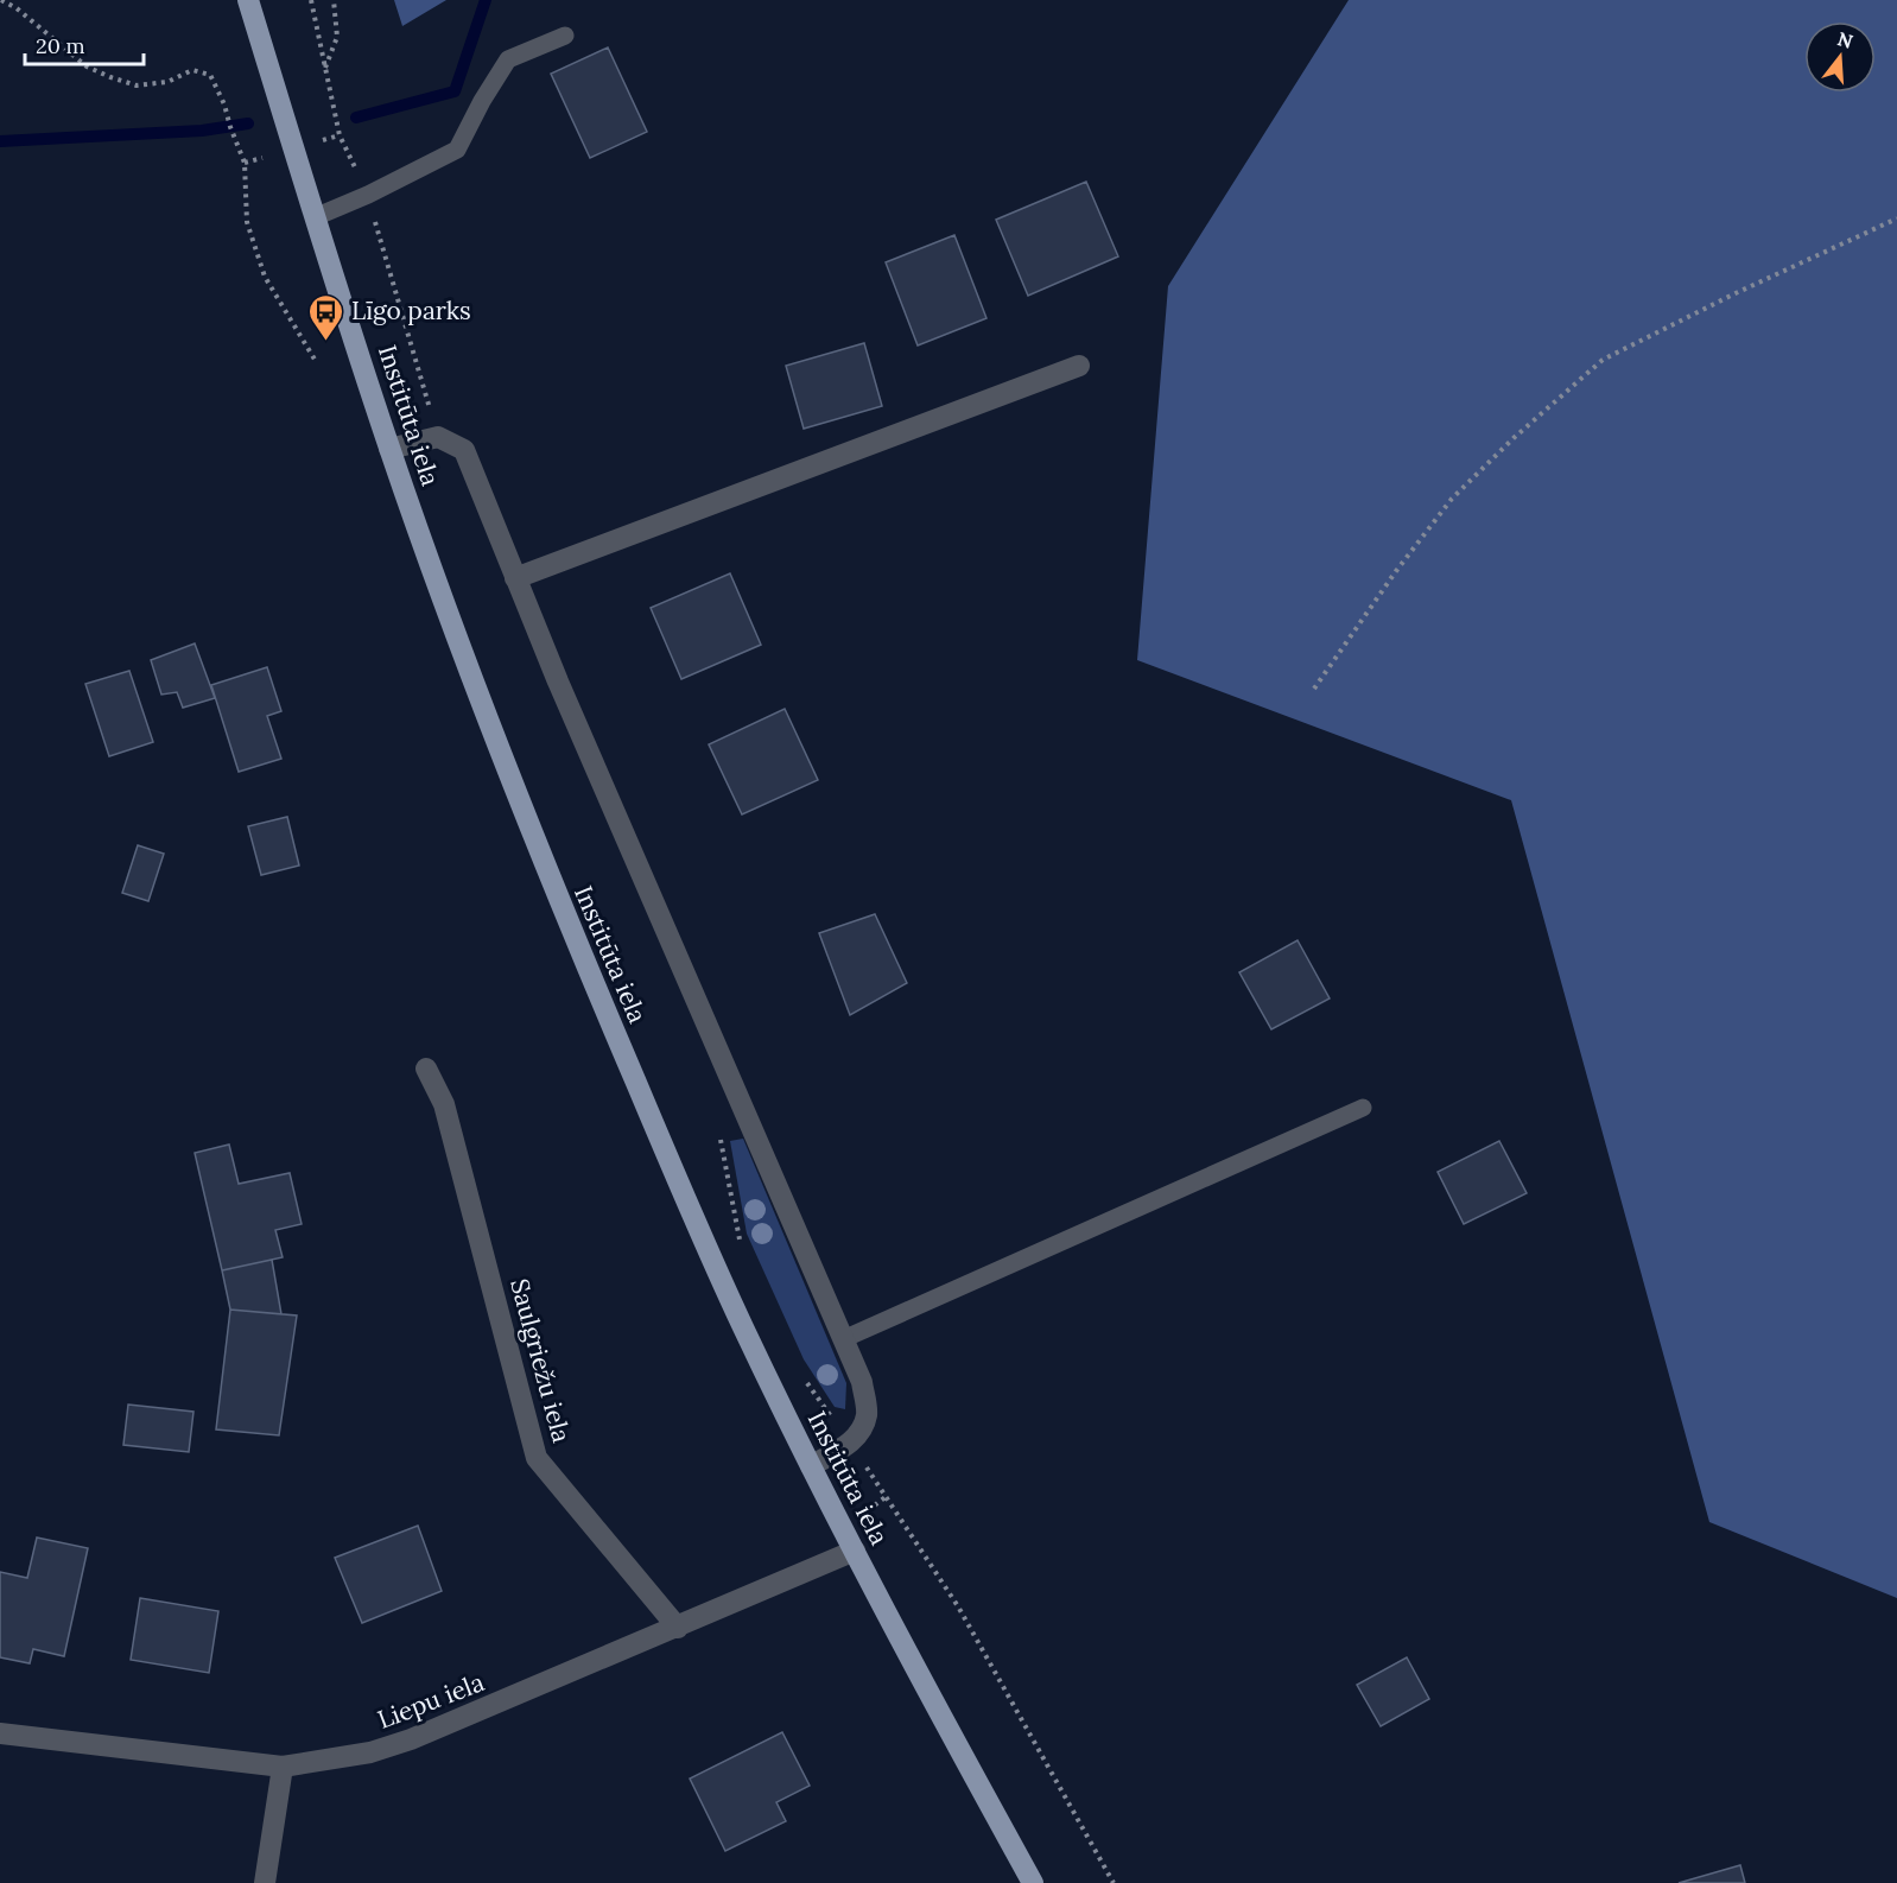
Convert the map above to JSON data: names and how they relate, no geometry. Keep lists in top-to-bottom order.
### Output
{
  "streets": {
    "main road": ["Institūta iela"],
    "street": ["Saulgriežu iela", "Liepu iela"]
  },
  "crossings": [
    ["Institūta iela", "Liepu iela"],
    ["Saulgriežu iela", "Liepu iela"]
  ],
  "places": {
    "bus stop": ["Līgo parks"]
  },
  "scale_bar": "20 m",
  "north": "top"
}
